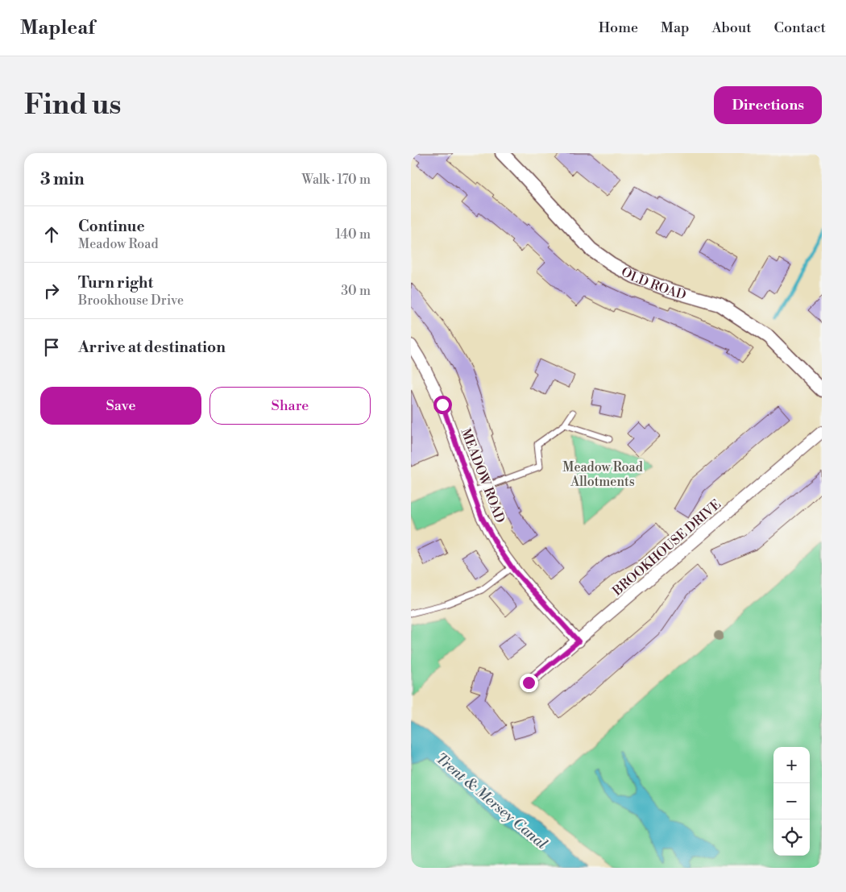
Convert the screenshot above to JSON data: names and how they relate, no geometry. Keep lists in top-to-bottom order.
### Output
{
  "streets": {
    "street": ["OLD ROAD", "MEADOW ROAD", "BROOKHOUSE DRIVE"]
  },
  "crossings": [
    ["MEADOW ROAD", "BROOKHOUSE DRIVE"]
  ],
  "water": ["Trent & Mersey Canal"],
  "parks": ["Meadow Road Allotments"],
  "page": {
    "header": "Mapleaf",
    "nav": [
      "Home",
      "Map",
      "About",
      "Contact"
    ],
    "buttons": [
      "Directions",
      ["Save", "Share"]
    ],
    "title": "Find us",
    "heading": ["3 min", "Walk · 170 m"],
    "list": [
      ["Continue", "Meadow Road", "140 m"],
      ["Turn right", "Brookhouse Drive", "30 m"],
      "Arrive at destination"
    ],
    "map_buttons": ["+", "−"]
  }
}
